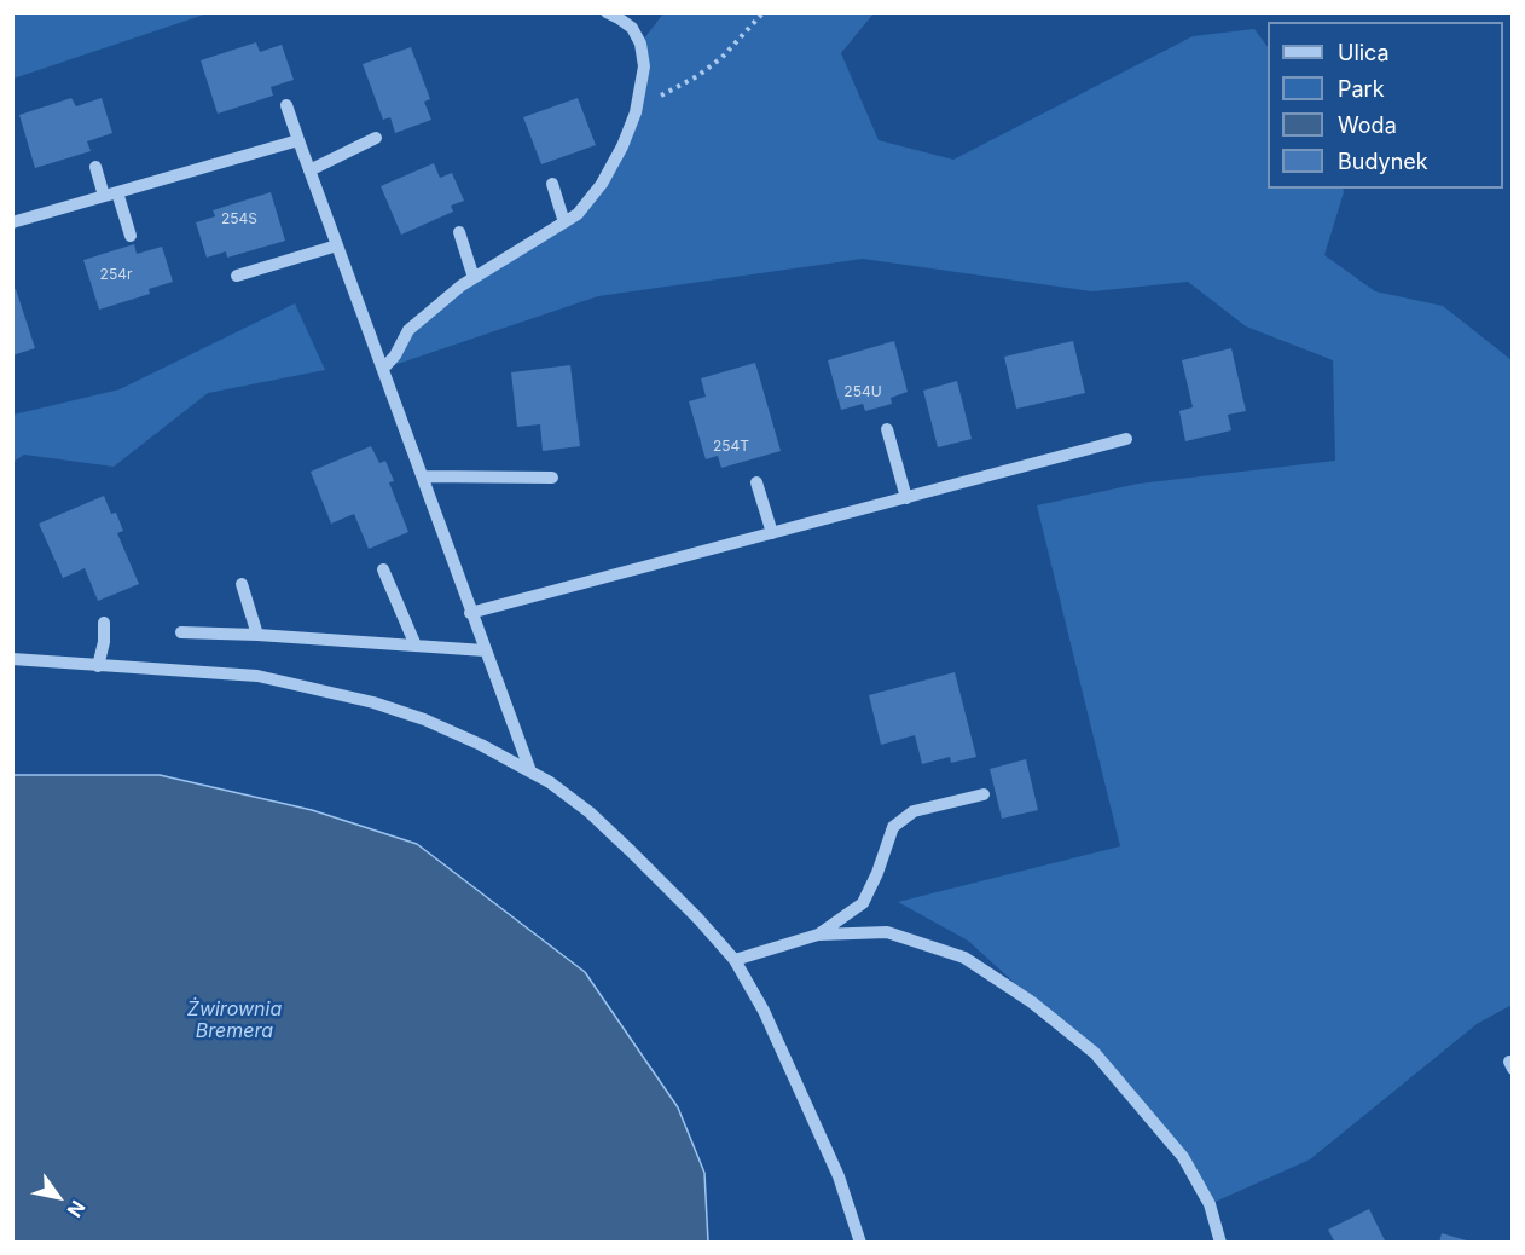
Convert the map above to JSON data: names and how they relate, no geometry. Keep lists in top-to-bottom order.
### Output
{
  "water": ["Żwirownia Bremera"],
  "house_numbers": [
    "254S",
    "254r",
    "254U",
    "254T"
  ],
  "legend": [
    "Ulica",
    "Park",
    "Woda",
    "Budynek"
  ],
  "north": "bottom right"
}
